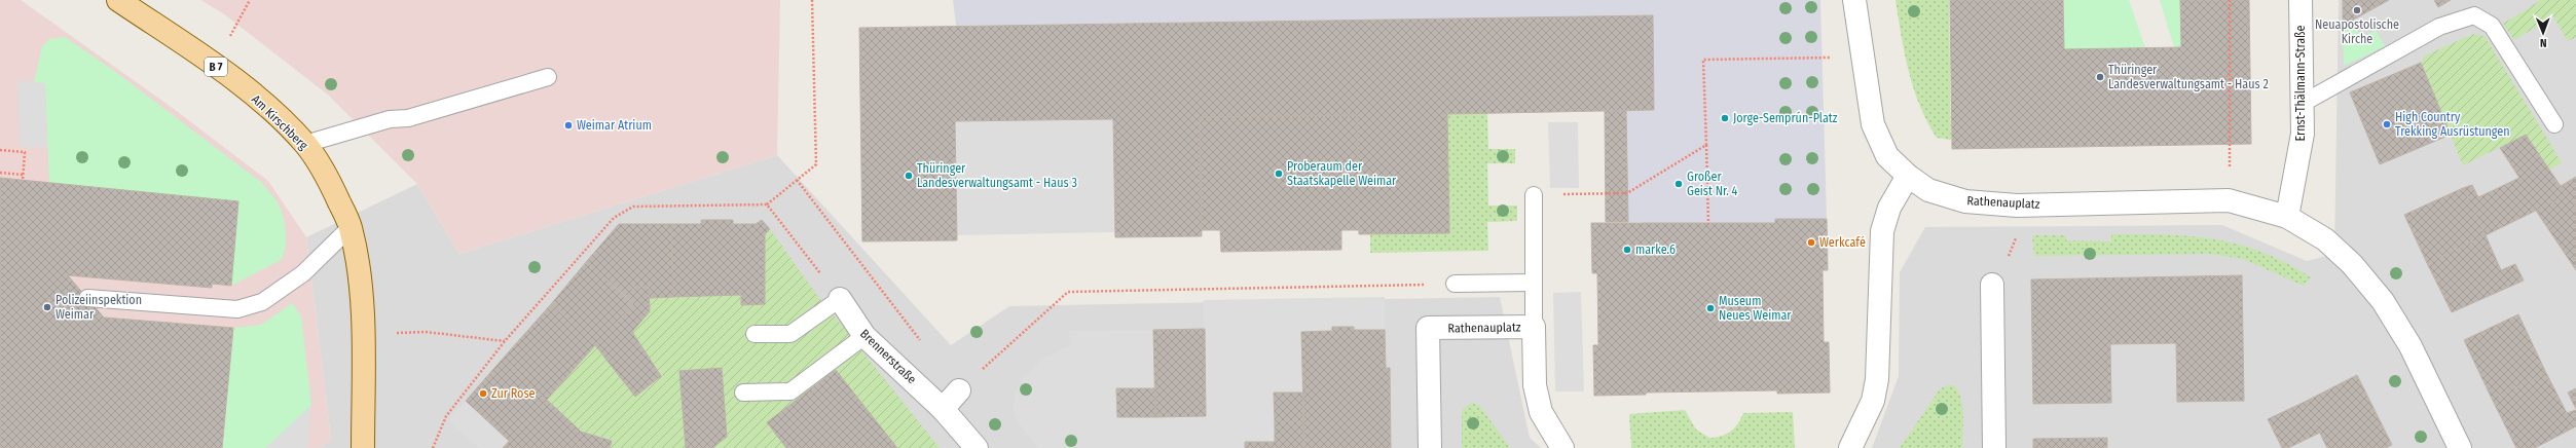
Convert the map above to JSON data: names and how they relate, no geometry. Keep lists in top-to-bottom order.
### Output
{
  "streets": {
    "main road": ["B 7", "Am Kirschberg"],
    "street": ["Ernst-Thälmann-Straße", "Rathenauplatz", "Brennerstraße"]
  },
  "crossings": [
    ["Ernst-Thälmann-Straße", "Rathenauplatz"]
  ],
  "places": [
    "Neuapostolische Kirche",
    "Thüringer Landesverwaltungsamt - Haus 2",
    "Jorge-Semprún-Platz",
    "High Country Trekking Ausrüstungen",
    "Weimar Atrium",
    "Proberaum der Staatskapelle Weimar",
    "Thüringer Landesverwaltungsamt - Haus 3",
    "Großer Geist Nr. 4",
    "Werkcafé",
    "marke.6",
    "Polizeiinspektion Weimar",
    "Museum Neues Weimar",
    "Zur Rose"
  ],
  "north": "bottom"
}
